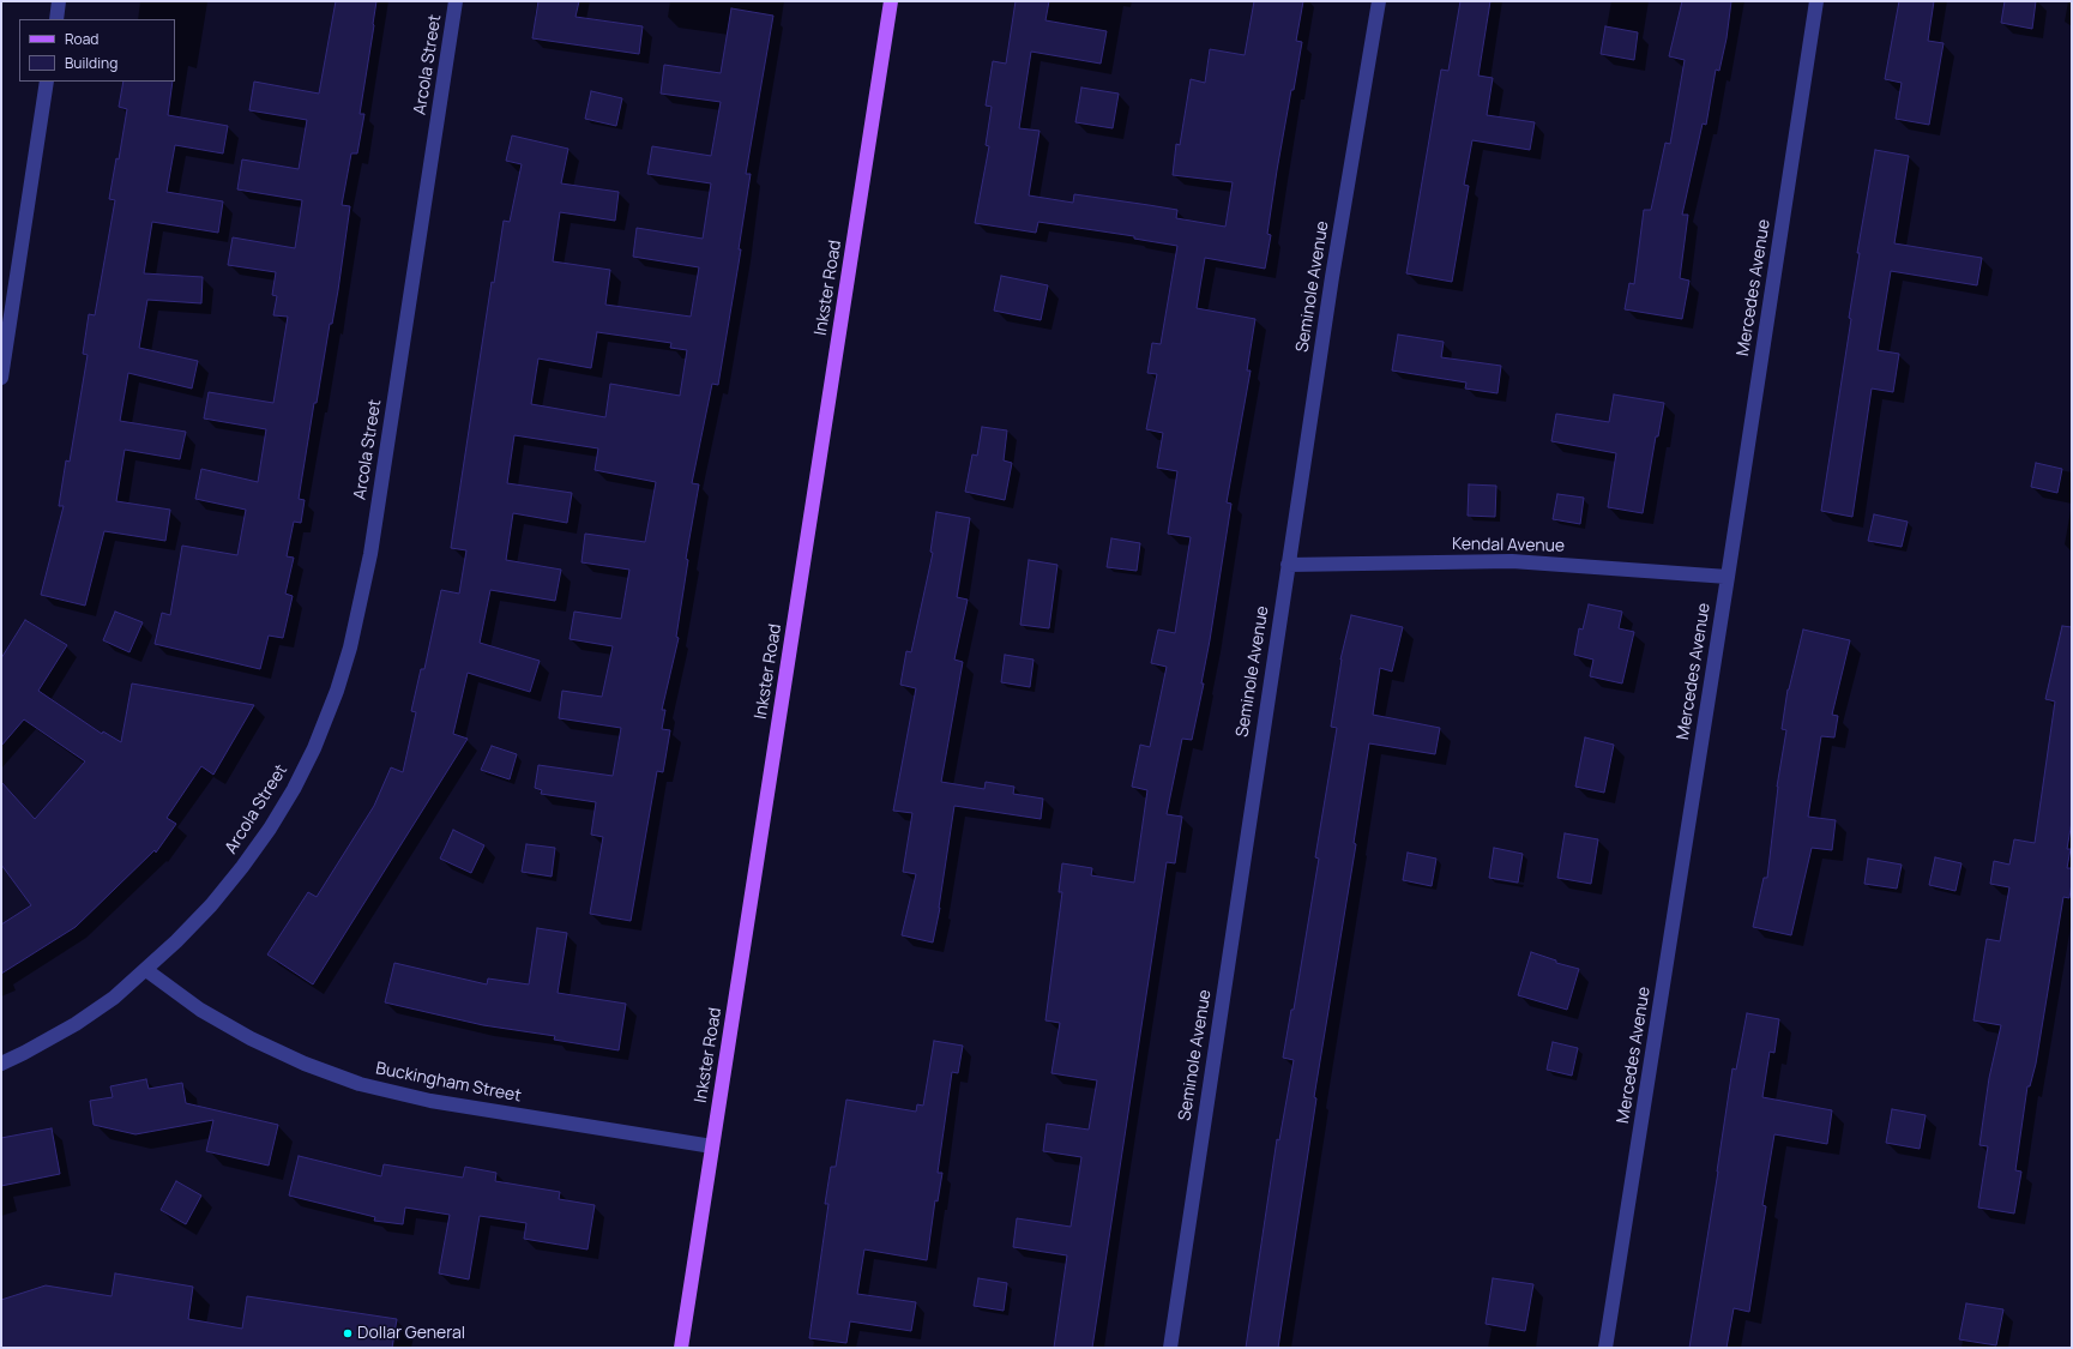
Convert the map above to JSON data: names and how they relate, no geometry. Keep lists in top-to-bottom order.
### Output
{
  "streets": {
    "main road": ["Inkster Road"],
    "street": [
      "Arcola Street",
      "Seminole Avenue",
      "Mercedes Avenue",
      "Kendal Avenue",
      "Buckingham Street"
    ]
  },
  "crossings": [
    ["Arcola Street", "Buckingham Street"],
    ["Seminole Avenue", "Kendal Avenue"],
    ["Inkster Road", "Buckingham Street"],
    ["Mercedes Avenue", "Kendal Avenue"]
  ],
  "places": ["Dollar General"],
  "legend": ["Road", "Building"]
}
